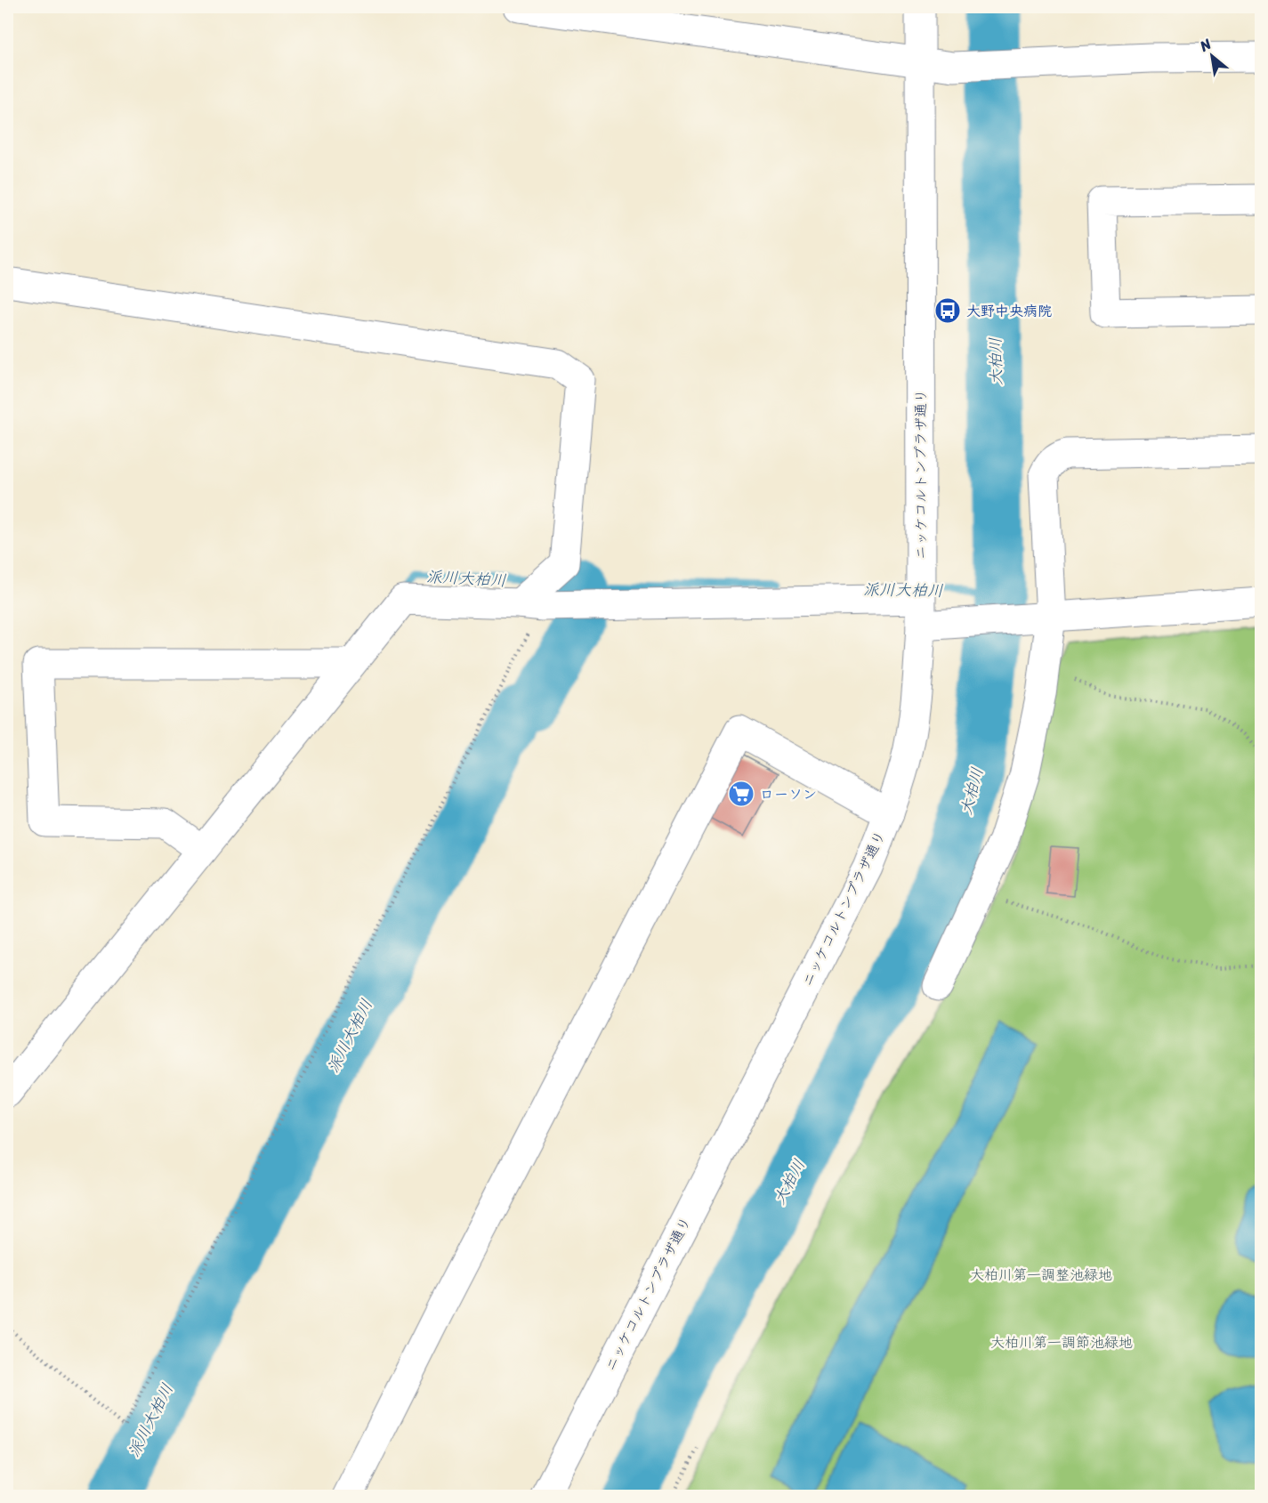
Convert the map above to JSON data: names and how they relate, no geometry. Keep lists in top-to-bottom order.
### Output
{
  "streets": {
    "street": ["ニッケコルトンプラザ通り"]
  },
  "water": ["大柏川", "派川大柏川"],
  "parks": ["大柏川第一調整池緑地", "大柏川第一調節池緑地"],
  "places": {
    "bus stop": ["大野中央病院"],
    "supermarket": ["ローソン"]
  },
  "north": "top left"
}
